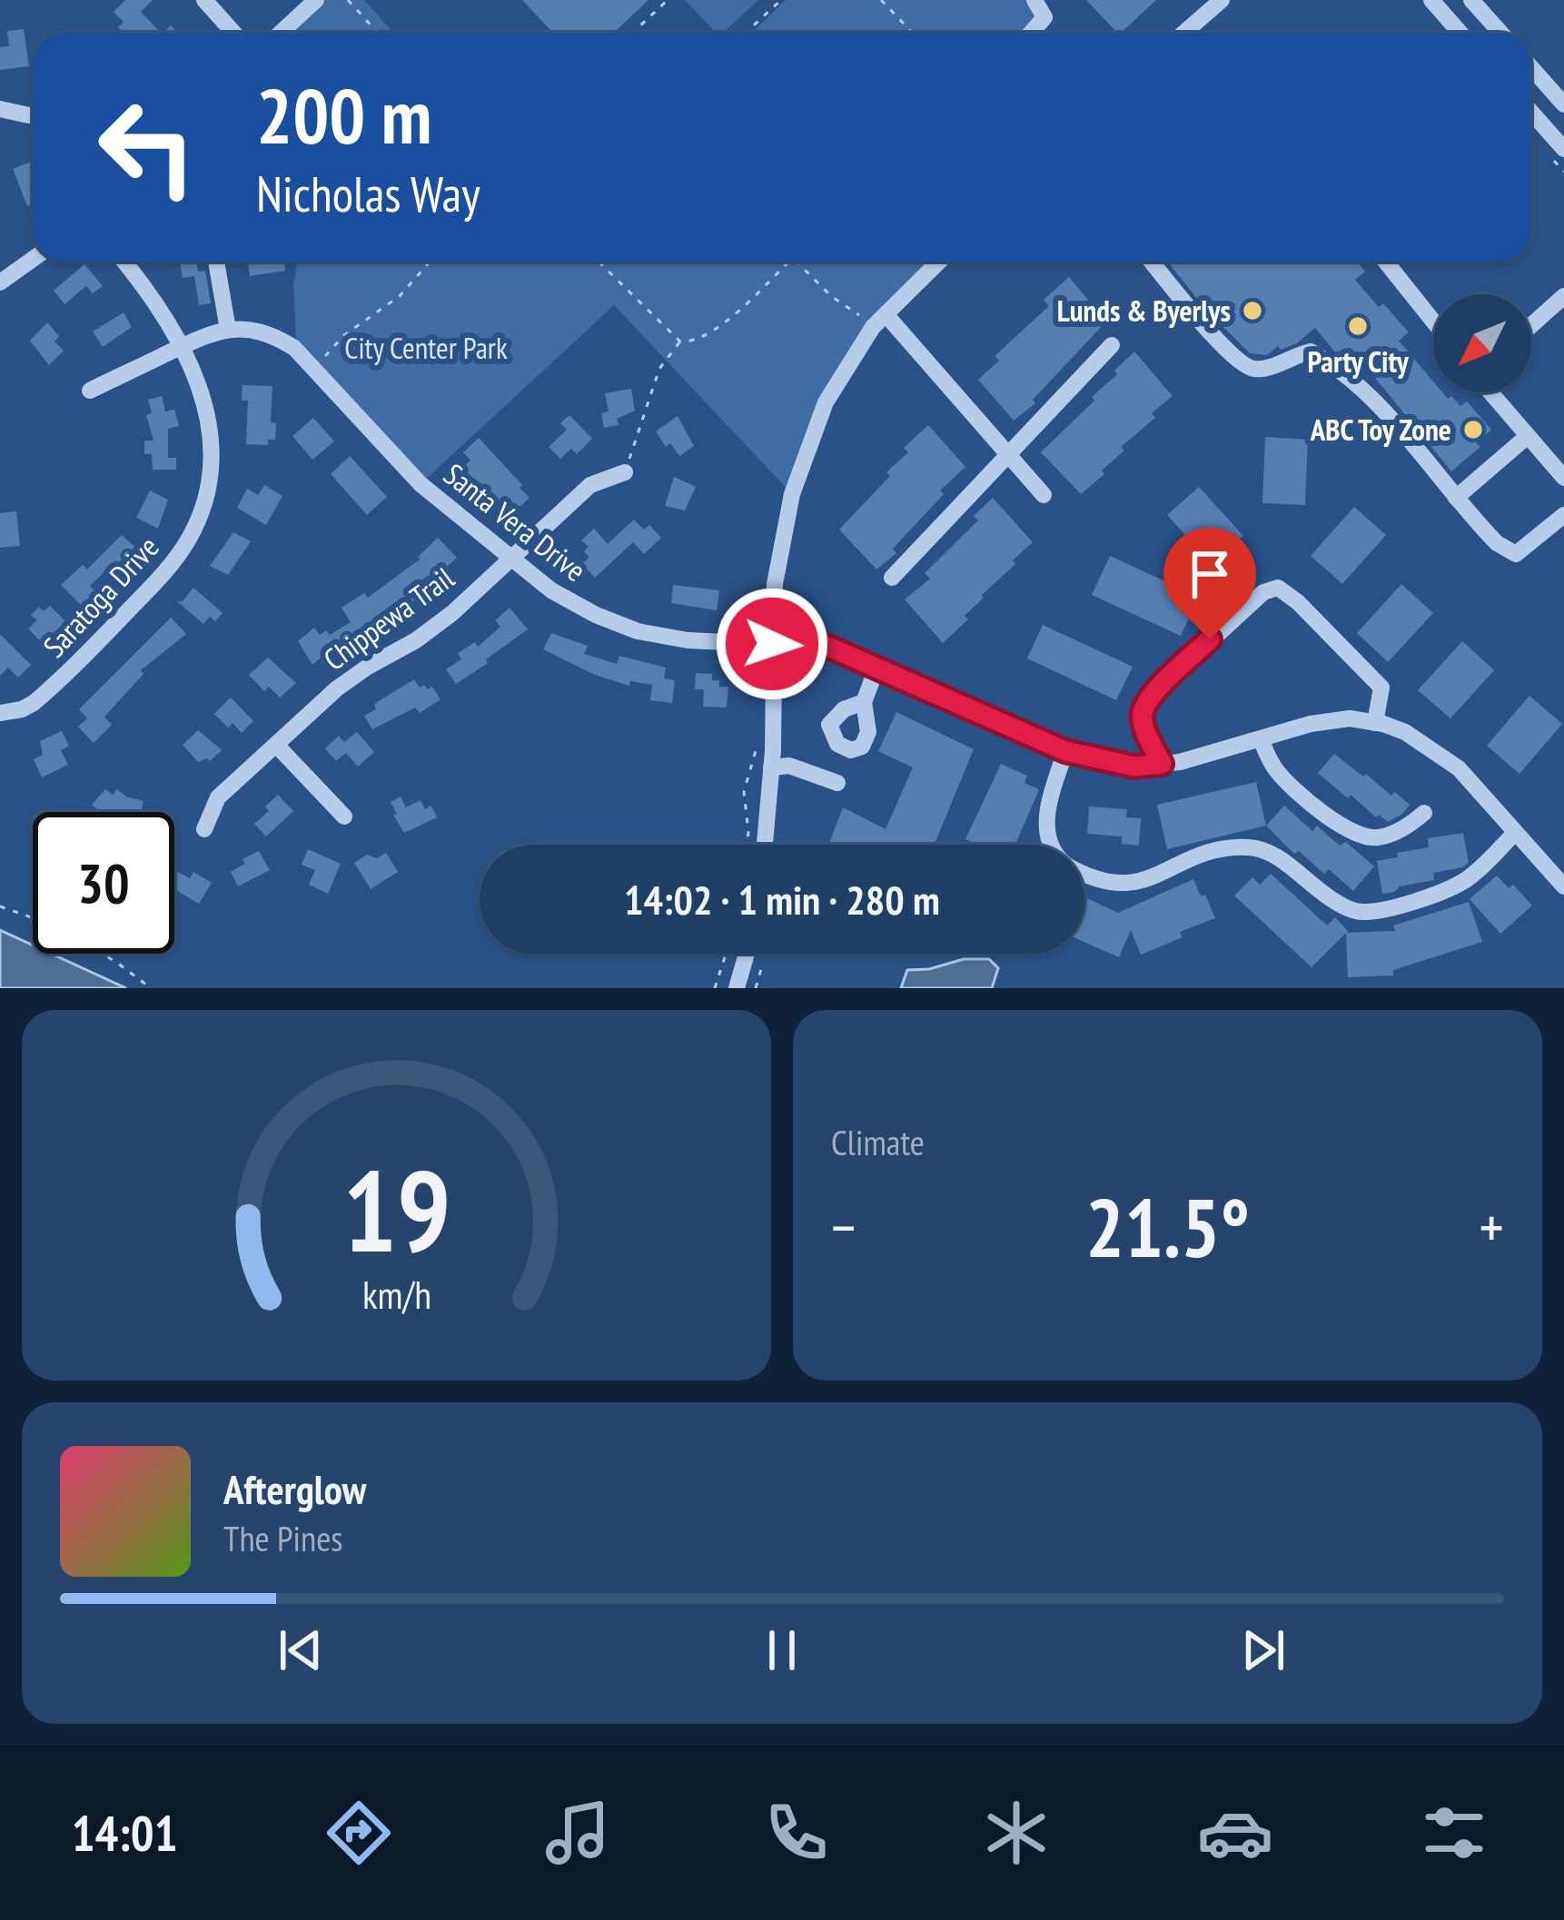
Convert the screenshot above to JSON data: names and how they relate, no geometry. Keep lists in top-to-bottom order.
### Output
{
  "streets": {
    "street": ["Santa Vera Drive", "Saratoga Drive", "Chippewa Trail"]
  },
  "crossings": [
    ["Santa Vera Drive", "Chippewa Trail"]
  ],
  "parks": ["City Center Park"],
  "places": ["Lunds & Byerlys", "Party City", "ABC Toy Zone"],
  "north": "bottom left",
  "page": {
    "turn": ["200 m", "Nicholas Way"],
    "limit": "30",
    "trip": "14:02 · 1 min · 280 m",
    "tile": "Climate",
    "heat": ["−", "21.5°", "+"],
    "song": ["Afterglow", "The Pines"],
    "tabs": "14:01",
    "gauge": ["19", "km/h"]
  }
}
